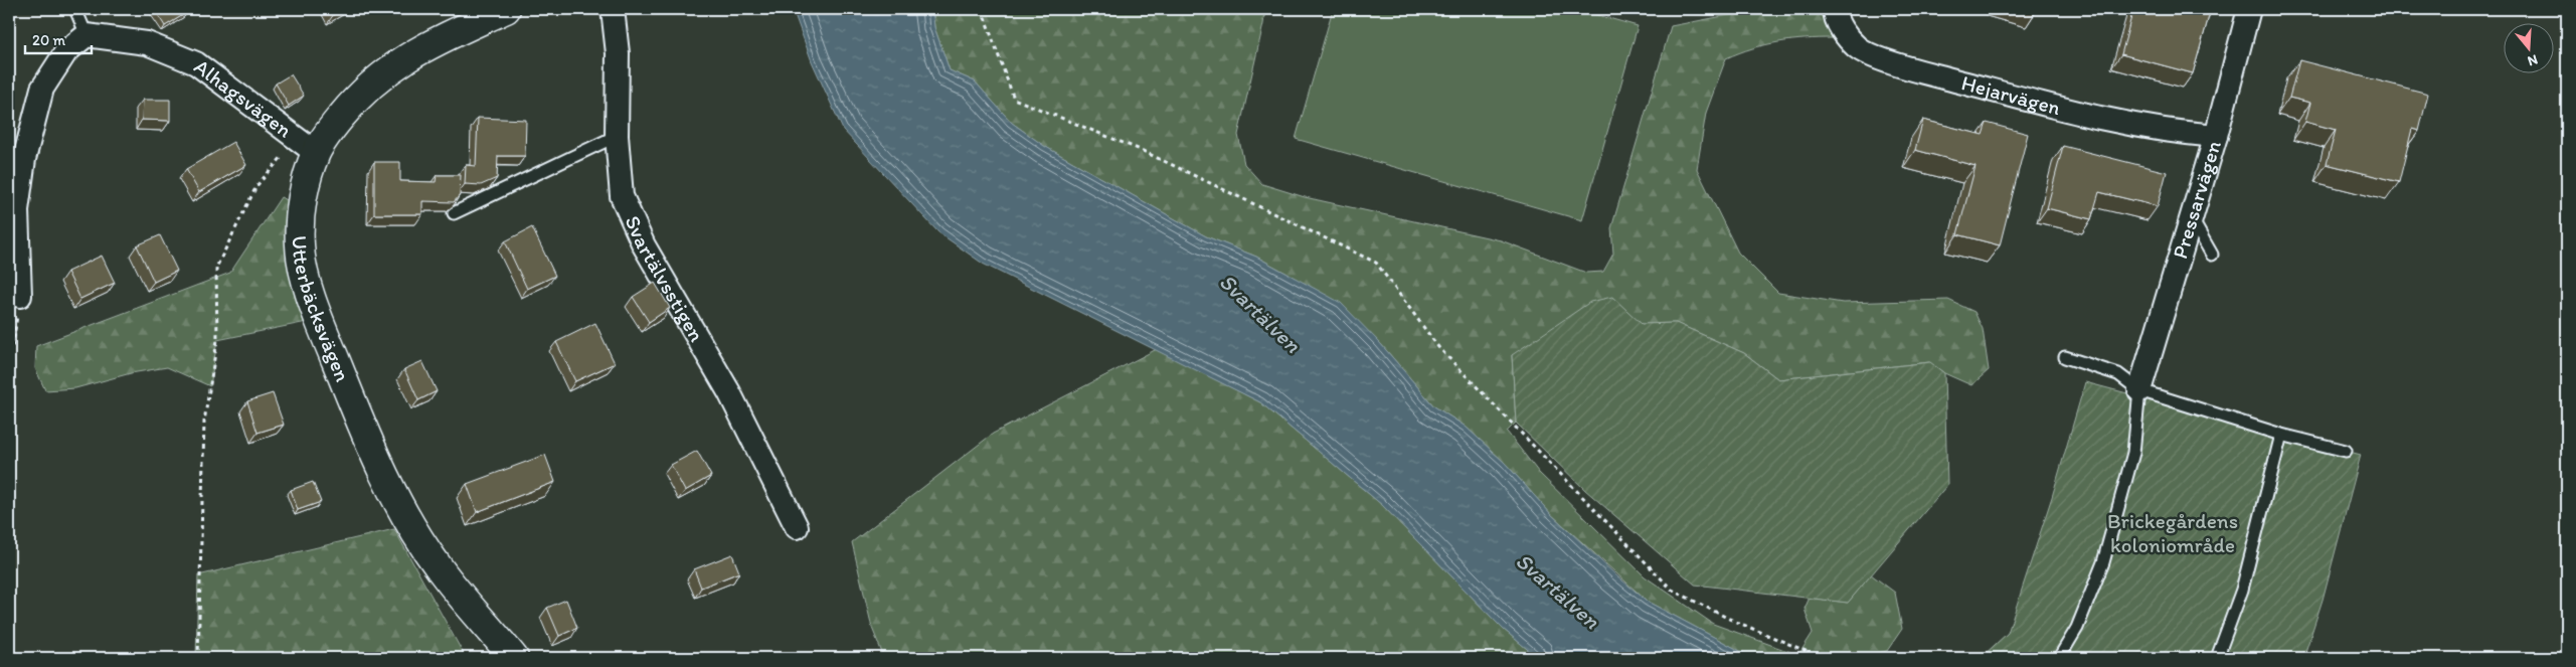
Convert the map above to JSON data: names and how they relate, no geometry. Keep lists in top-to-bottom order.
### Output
{
  "streets": {
    "street": [
      "Hejarvägen",
      "Alhagsvägen",
      "Pressarvägen",
      "Svartälvsstigen",
      "Utterbäcksvägen"
    ]
  },
  "crossings": [
    ["Hejarvägen", "Pressarvägen"],
    ["Alhagsvägen", "Utterbäcksvägen"]
  ],
  "water": ["Svartälven"],
  "parks": ["Brickegårdens koloniområde"],
  "scale_bar": "20 m",
  "north": "bottom"
}
